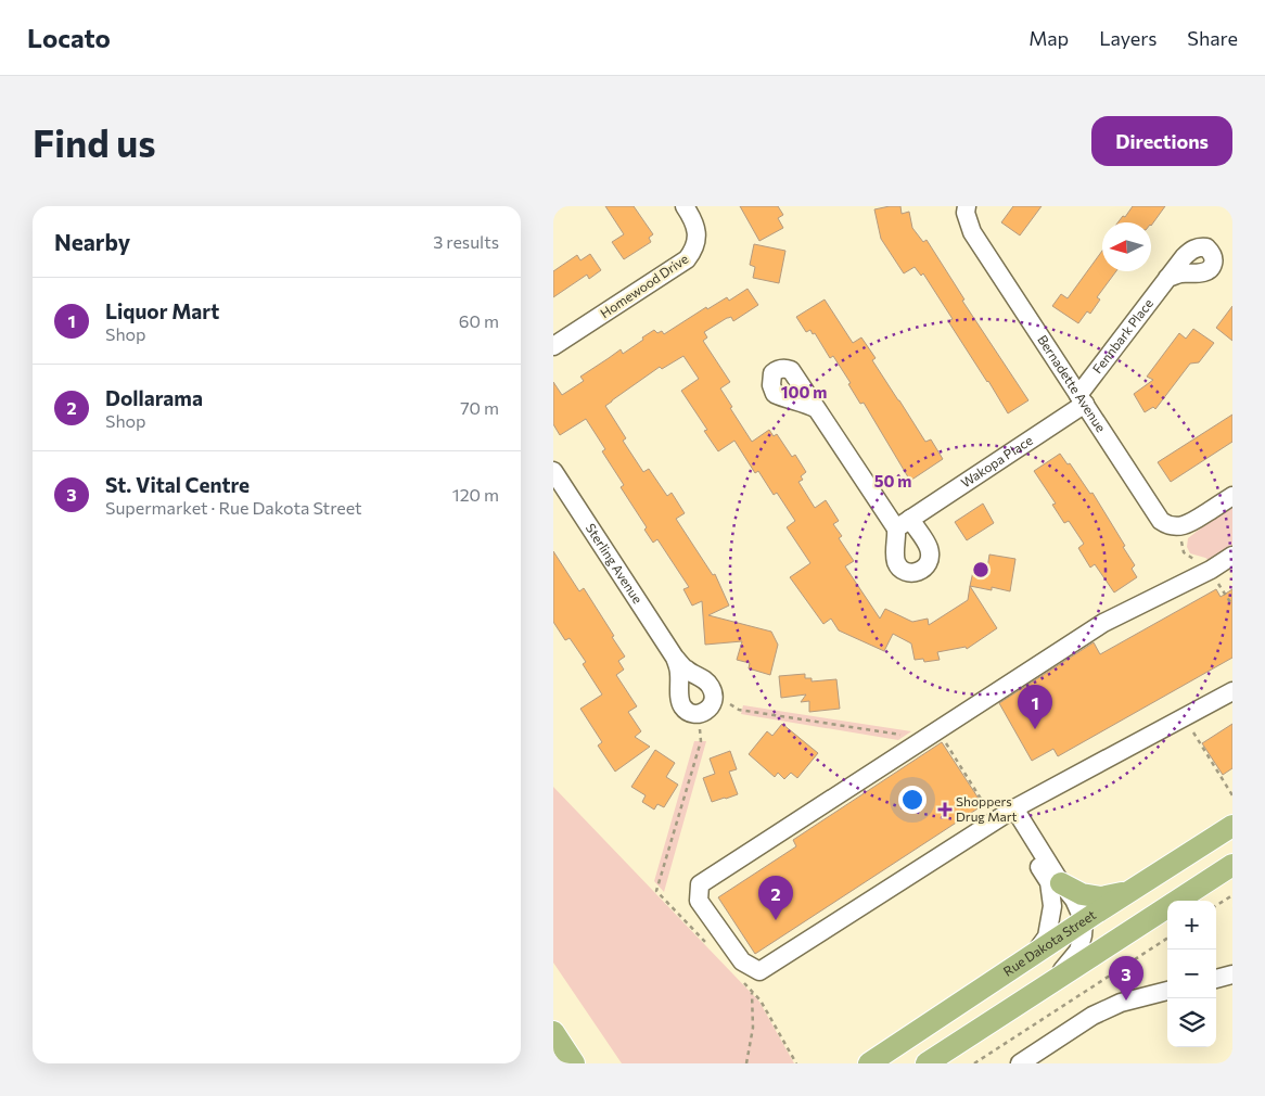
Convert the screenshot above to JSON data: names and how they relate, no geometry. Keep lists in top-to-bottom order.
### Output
{
  "streets": {
    "main road": ["Rue Dakota Street"],
    "street": [
      "Homewood Drive",
      "Fennbark Place",
      "Bernadette Avenue",
      "Wakopa Place",
      "Sterling Avenue"
    ]
  },
  "crossings": [
    ["Fennbark Place", "Bernadette Avenue"],
    ["Fennbark Place", "Wakopa Place"],
    ["Bernadette Avenue", "Wakopa Place"]
  ],
  "places": {
    "health": ["Shoppers Drug Mart"]
  },
  "north": "left",
  "page": {
    "header": "Locato",
    "nav": ["Map", "Layers", "Share"],
    "buttons": "Directions",
    "title": "Find us",
    "heading": ["Nearby", "3 results"],
    "list": [
      {
        "mark": "1",
        "name": "Liquor Mart",
        "note": "Shop",
        "value": "60 m"
      },
      {
        "mark": "2",
        "name": "Dollarama",
        "note": "Shop",
        "value": "70 m"
      },
      {
        "mark": "3",
        "name": "St. Vital Centre",
        "note": "Supermarket · Rue Dakota Street",
        "value": "120 m"
      }
    ],
    "pins": ["1", "2", "3"],
    "map_buttons": ["+", "−"]
  },
  "rings": ["100 m", "50 m"]
}
